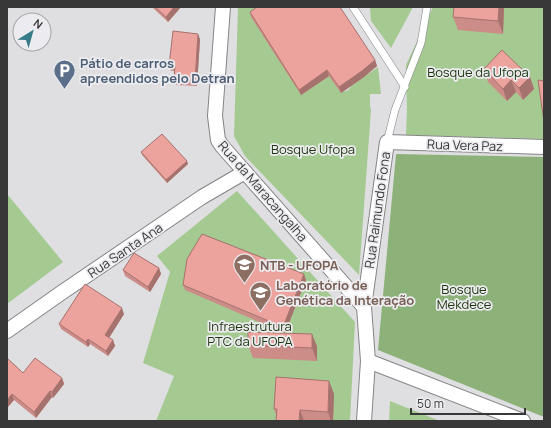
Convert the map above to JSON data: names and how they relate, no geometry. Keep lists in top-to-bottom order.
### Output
{
  "streets": {
    "street": [
      "Rua Vera Paz",
      "Rua da Maracangalha",
      "Rua Raimundo Fona",
      "Rua Santa Ana"
    ]
  },
  "crossings": [
    ["Rua Vera Paz", "Rua Raimundo Fona"],
    ["Rua da Maracangalha", "Rua Raimundo Fona"],
    ["Rua da Maracangalha", "Rua Santa Ana"]
  ],
  "parks": [
    "Bosque da Ufopa",
    "Bosque Ufopa",
    "Bosque Mekdece",
    "Infraestrutura PTC da UFOPA"
  ],
  "places": {
    "parking": ["Pátio de carros apreendidos pelo Detran"],
    "school or university": ["NTB - UFOPA", "Laboratório de Genética da Interação"]
  },
  "scale_bar": "50 m",
  "north": "top right"
}
